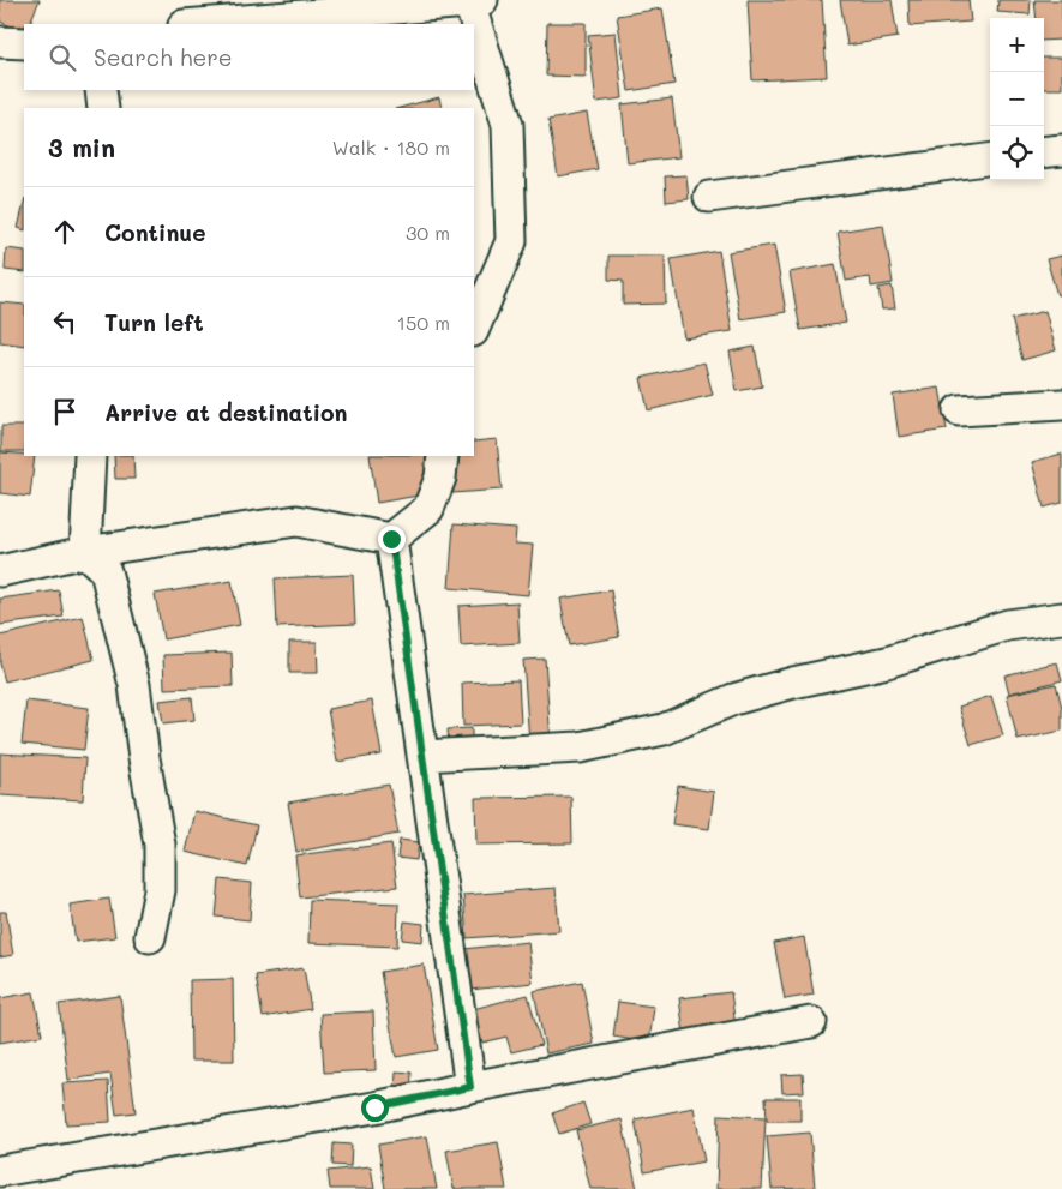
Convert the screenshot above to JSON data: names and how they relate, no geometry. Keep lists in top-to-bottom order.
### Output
{
  "page": {
    "map_buttons": ["+", "−"],
    "search": "Search here",
    "heading": ["3 min", "Walk · 180 m"],
    "list": [
      ["Continue", "30 m"],
      ["Turn left", "150 m"],
      "Arrive at destination"
    ]
  }
}
